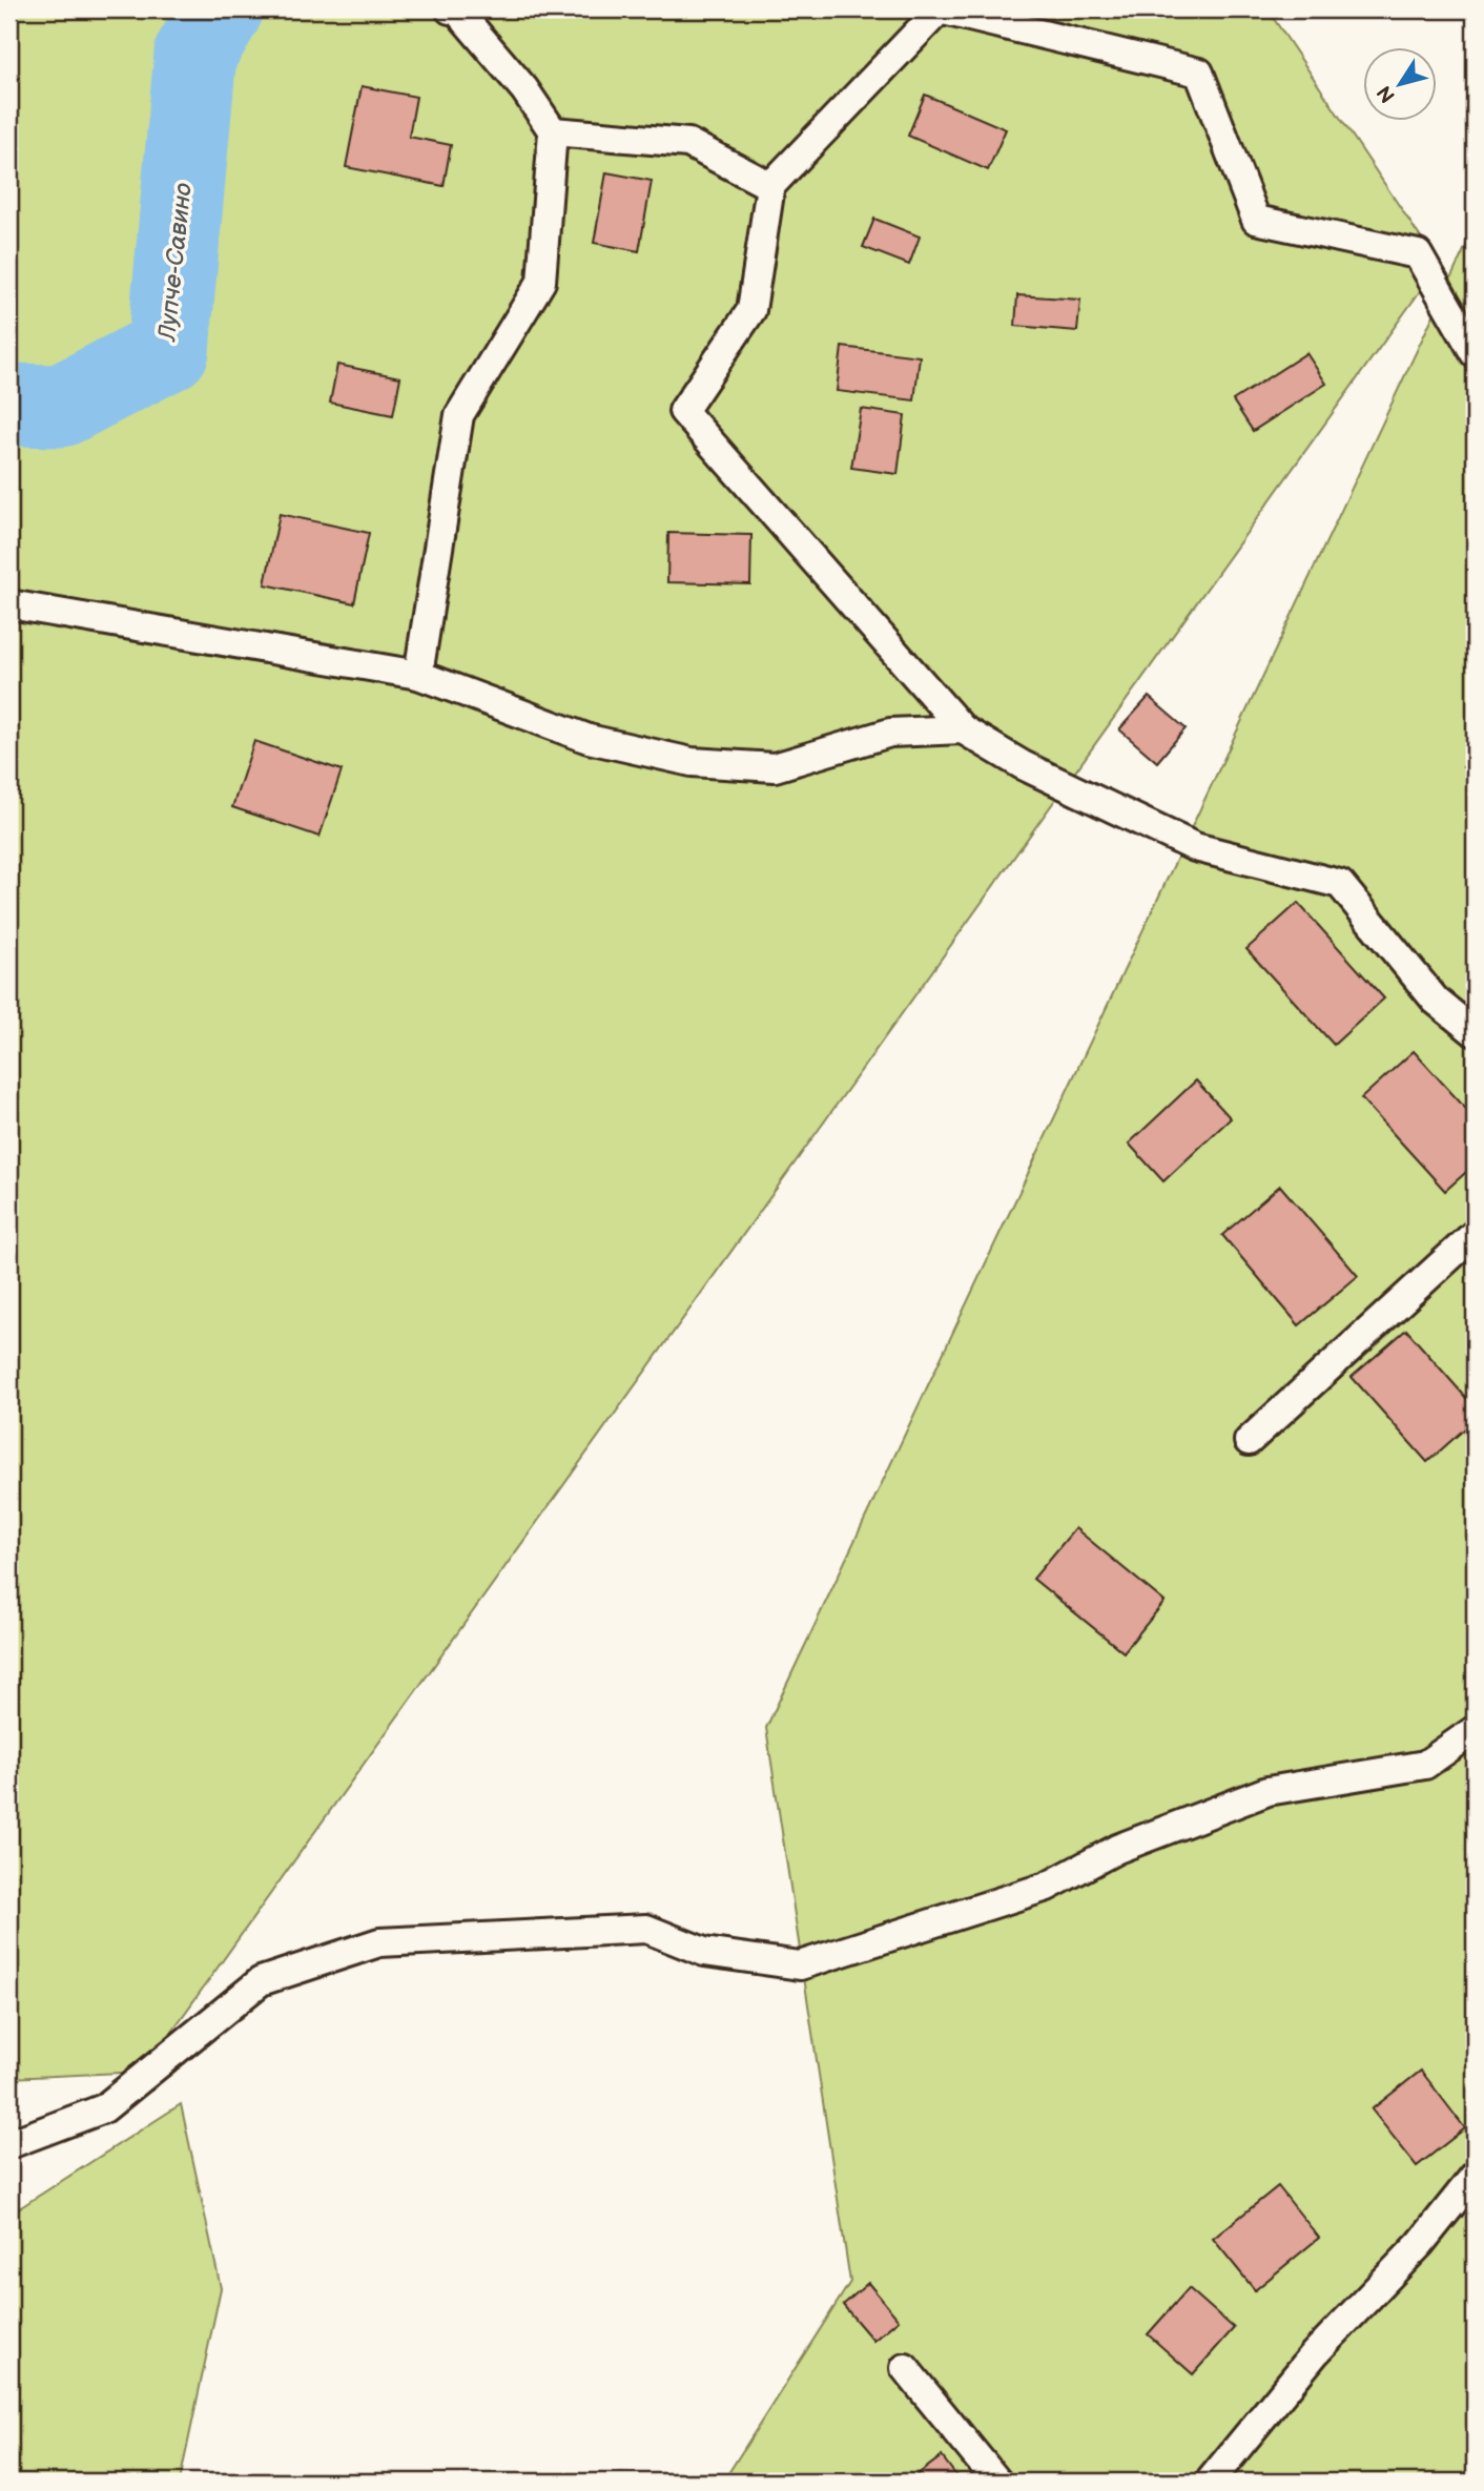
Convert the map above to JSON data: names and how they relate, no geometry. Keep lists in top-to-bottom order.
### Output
{
  "water": ["Лупче-Савино"],
  "north": "bottom left"
}
